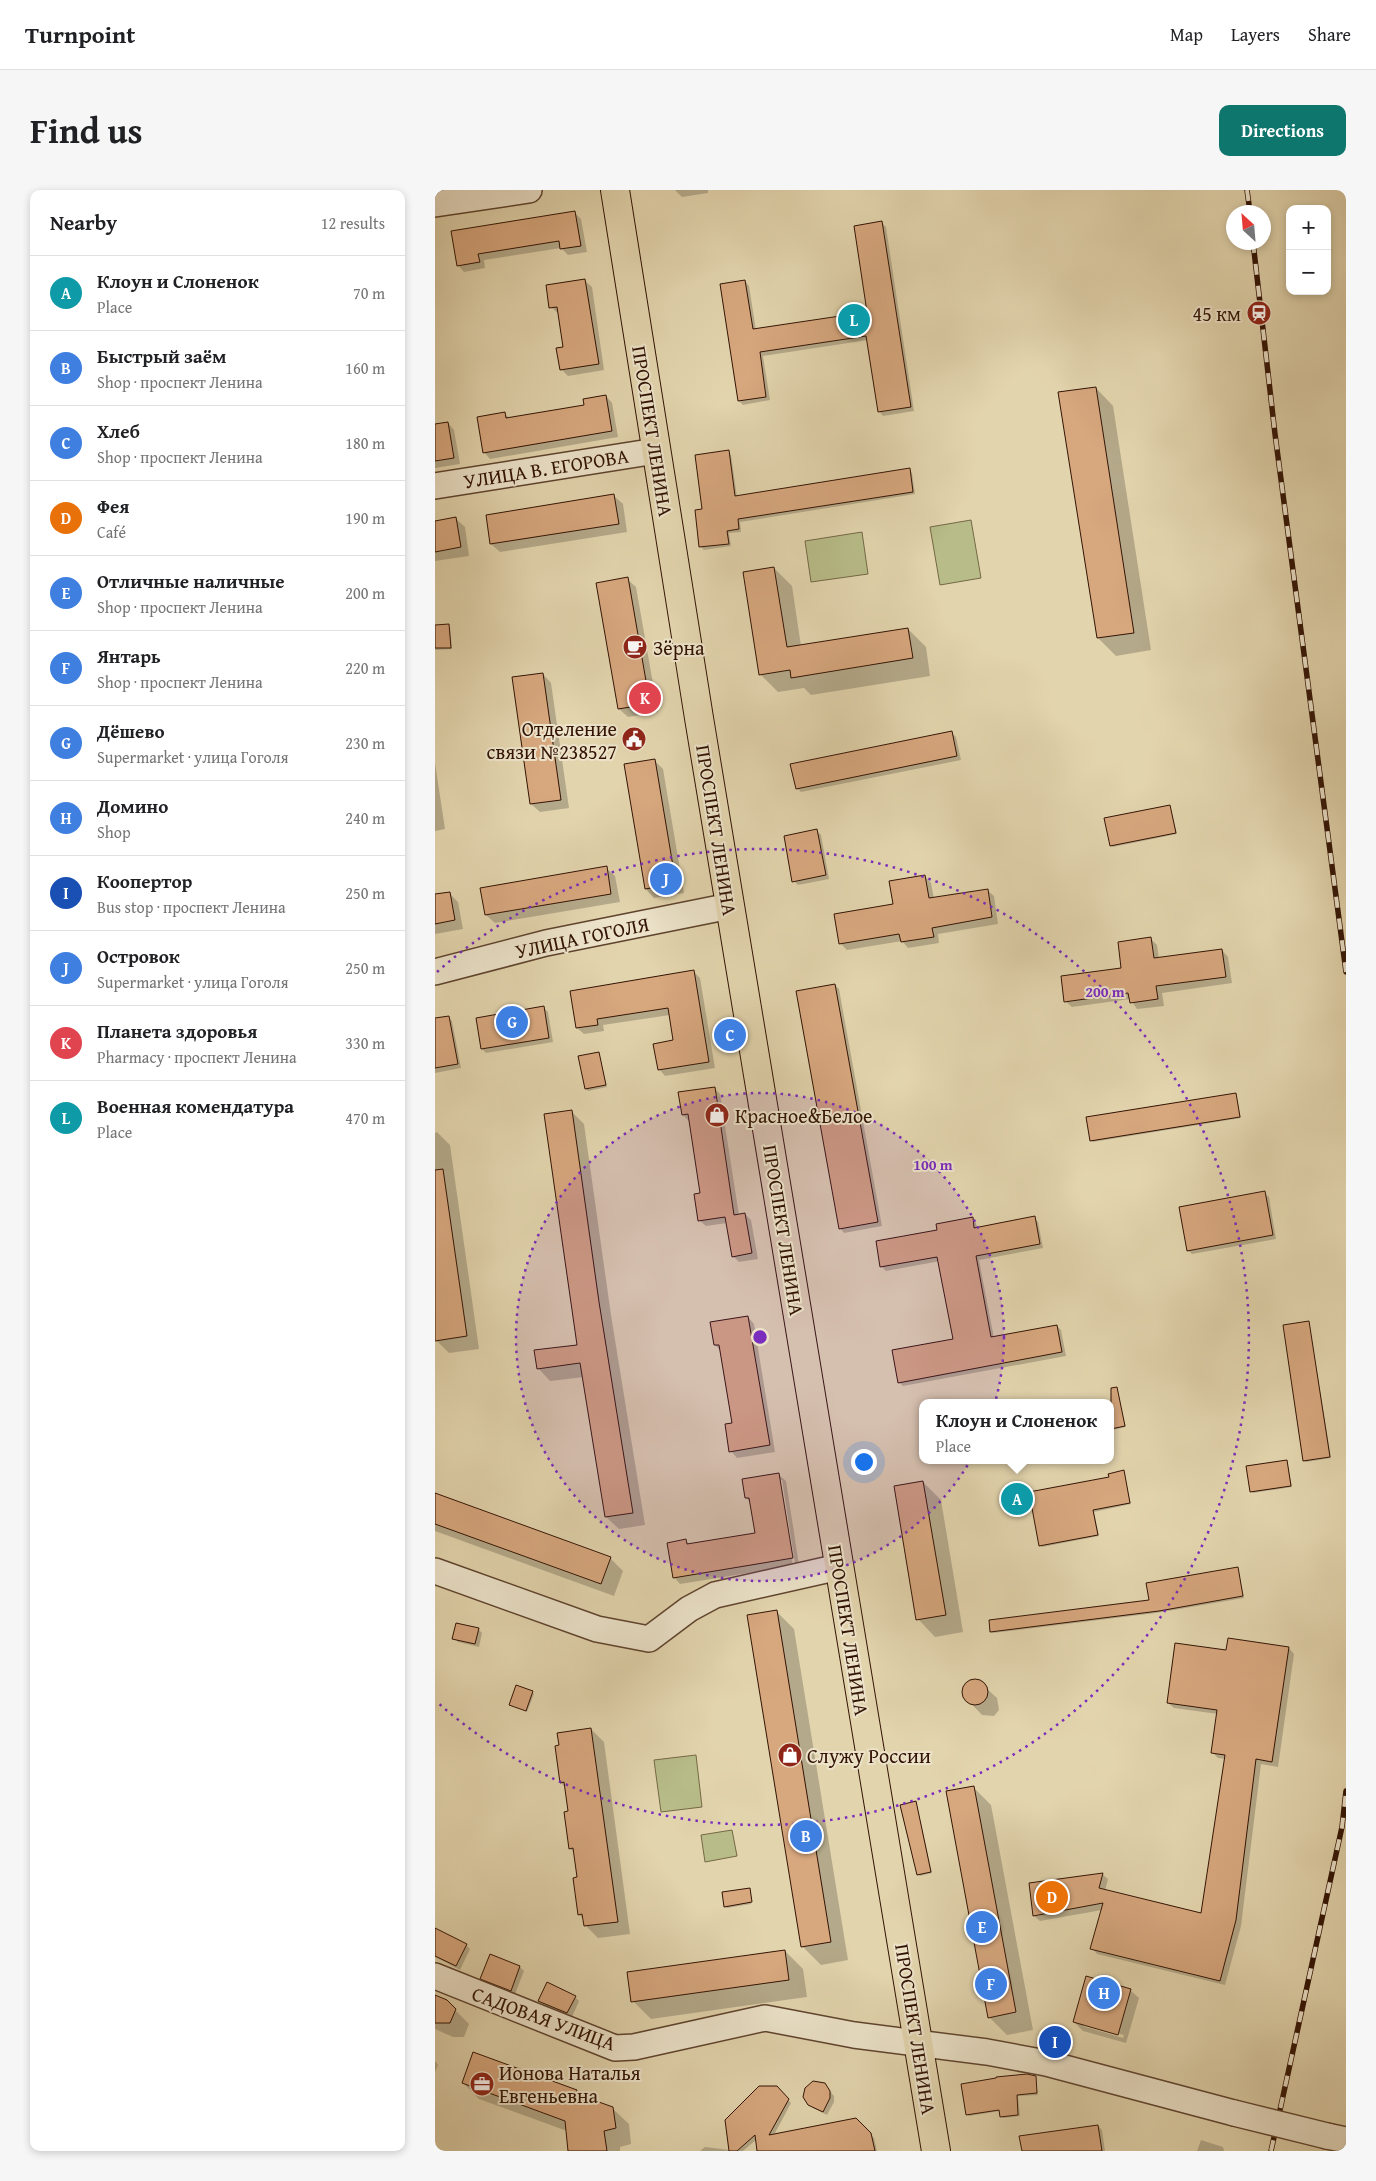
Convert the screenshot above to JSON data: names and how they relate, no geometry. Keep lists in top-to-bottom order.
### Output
{
  "streets": {
    "main road": ["ПРОСПЕКТ ЛЕНИНА"],
    "street": ["УЛИЦА В. ЕГОРОВА", "УЛИЦА ГОГОЛЯ", "САДОВАЯ УЛИЦА"]
  },
  "crossings": [
    ["ПРОСПЕКТ ЛЕНИНА", "УЛИЦА В. ЕГОРОВА"],
    ["ПРОСПЕКТ ЛЕНИНА", "УЛИЦА ГОГОЛЯ"],
    ["ПРОСПЕКТ ЛЕНИНА", "САДОВАЯ УЛИЦА"]
  ],
  "places": {
    "station": ["45 км"],
    "cafe": ["Зёрна"],
    "public building": ["Отделение связи №238527"],
    "shop": ["Красное&Белое", "Служу России"],
    "office": ["Ионова Наталья Евгеньевна"]
  },
  "north": "top left",
  "page": {
    "header": "Turnpoint",
    "nav": ["Map", "Layers", "Share"],
    "title": "Find us",
    "buttons": "Directions",
    "heading": ["Nearby", "12 results"],
    "map_buttons": ["+", "−"],
    "list": [
      {
        "mark": "A",
        "name": "Клоун и Слоненок",
        "note": "Place",
        "value": "70 m"
      },
      {
        "mark": "B",
        "name": "Быстрый заём",
        "note": "Shop · проспект Ленина",
        "value": "160 m"
      },
      {
        "mark": "C",
        "name": "Хлеб",
        "note": "Shop · проспект Ленина",
        "value": "180 m"
      },
      {
        "mark": "D",
        "name": "Фея",
        "note": "Café",
        "value": "190 m"
      },
      {
        "mark": "E",
        "name": "Отличные наличные",
        "note": "Shop · проспект Ленина",
        "value": "200 m"
      },
      {
        "mark": "F",
        "name": "Янтарь",
        "note": "Shop · проспект Ленина",
        "value": "220 m"
      },
      {
        "mark": "G",
        "name": "Дёшево",
        "note": "Supermarket · улица Гоголя",
        "value": "230 m"
      },
      {
        "mark": "H",
        "name": "Домино",
        "note": "Shop",
        "value": "240 m"
      },
      {
        "mark": "I",
        "name": "Коопертор",
        "note": "Bus stop · проспект Ленина",
        "value": "250 m"
      },
      {
        "mark": "J",
        "name": "Островок",
        "note": "Supermarket · улица Гоголя",
        "value": "250 m"
      },
      {
        "mark": "K",
        "name": "Планета здоровья",
        "note": "Pharmacy · проспект Ленина",
        "value": "330 m"
      },
      {
        "mark": "L",
        "name": "Военная комендатура",
        "note": "Place",
        "value": "470 m"
      }
    ],
    "pins": [
      "L",
      "K",
      "J",
      "G",
      "C",
      "A",
      "B",
      "D",
      "E",
      "F",
      "H",
      "I"
    ],
    "popup": ["Клоун и Слоненок", "Place"]
  },
  "rings": ["200 m", "100 m"]
}
